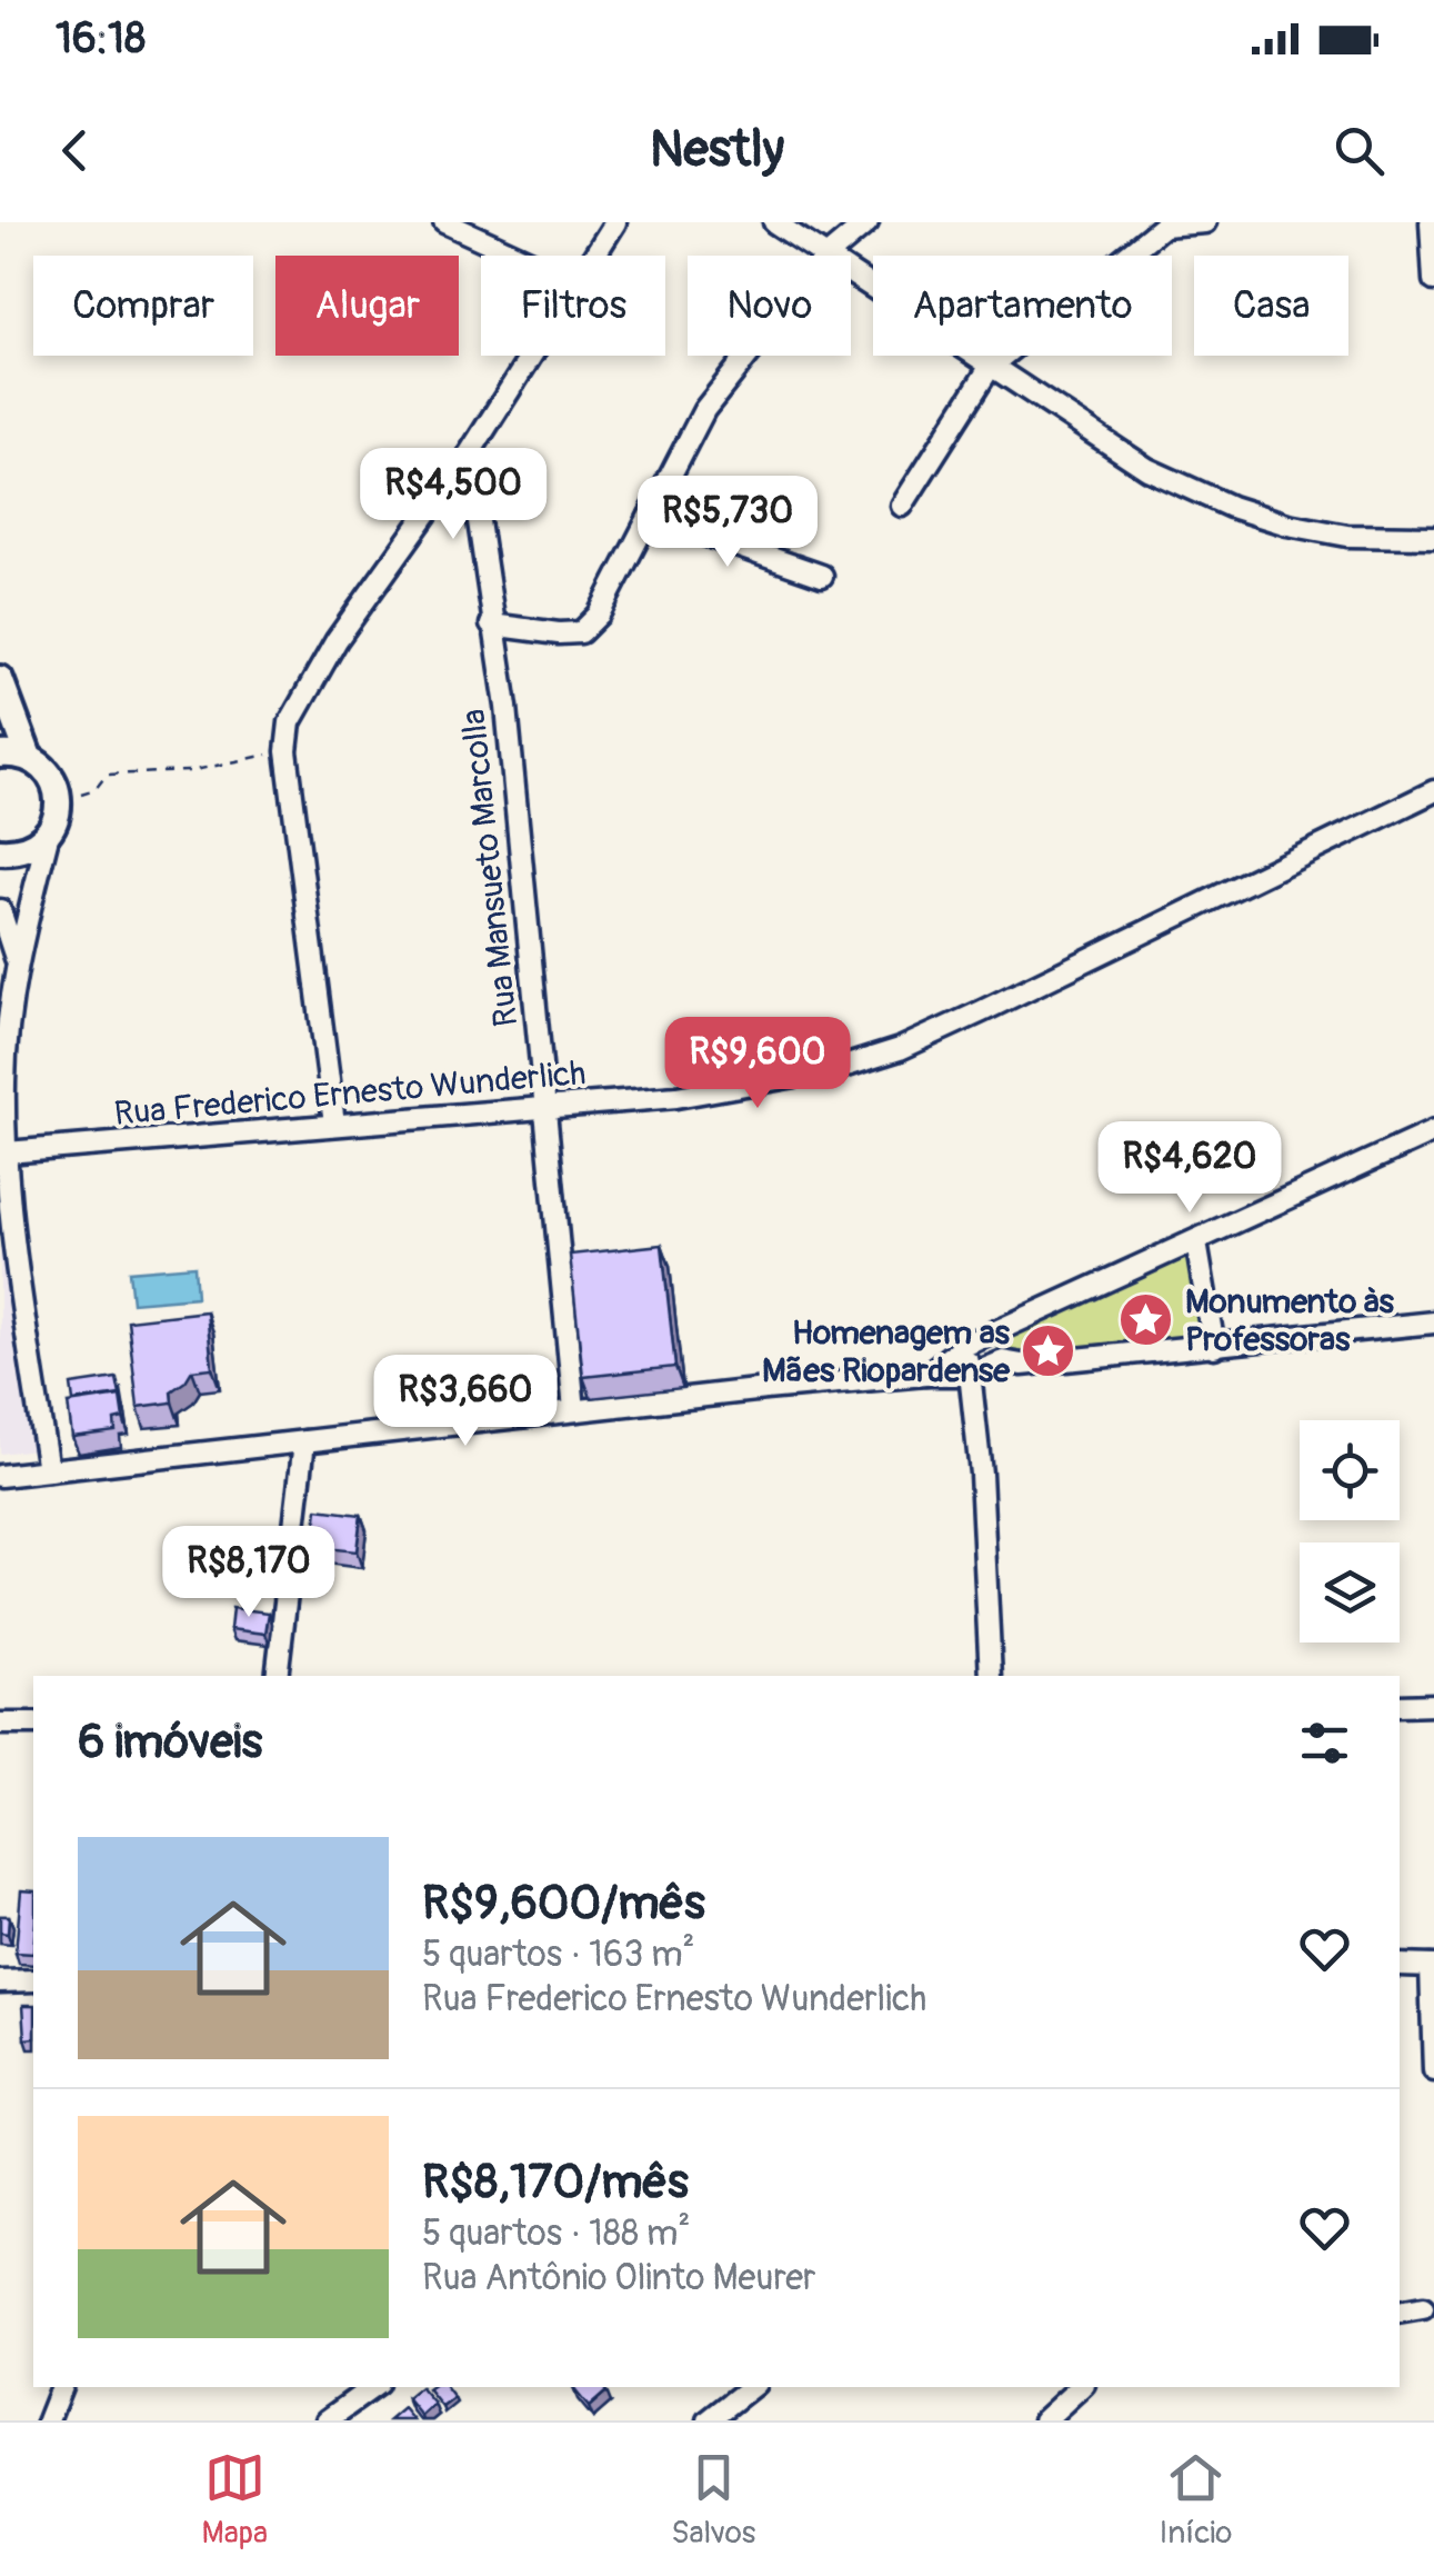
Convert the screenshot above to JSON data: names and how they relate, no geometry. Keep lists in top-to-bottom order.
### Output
{
  "streets": {
    "street": ["Rua Mansueto Marcolla", "Rua Frederico Ernesto Wunderlich"]
  },
  "crossings": [
    ["Rua Mansueto Marcolla", "Rua Frederico Ernesto Wunderlich"]
  ],
  "places": {
    "place": ["Monumento às Professoras", "Homenagem as Mães Riopardense"]
  },
  "page": {
    "status": "16:18",
    "header": "Nestly",
    "chip": [
      "Comprar",
      "Alugar",
      "Filtros",
      "Novo",
      "Apartamento",
      "Casa"
    ],
    "price": [
      "R$4,500",
      "R$5,730",
      "R$9,600",
      "R$4,620",
      "R$3,660",
      "R$8,170"
    ],
    "heading": "6 imóveis",
    "list": [
      {
        "name": "R$9,600/mês",
        "note": "5 quartos · 163 m² · Rua Frederico Ernesto Wunderlich"
      },
      {
        "name": "R$8,170/mês",
        "note": "5 quartos · 188 m² · Rua Antônio Olinto Meurer"
      }
    ],
    "tabs": ["Mapa", "Salvos", "Início"]
  }
}
